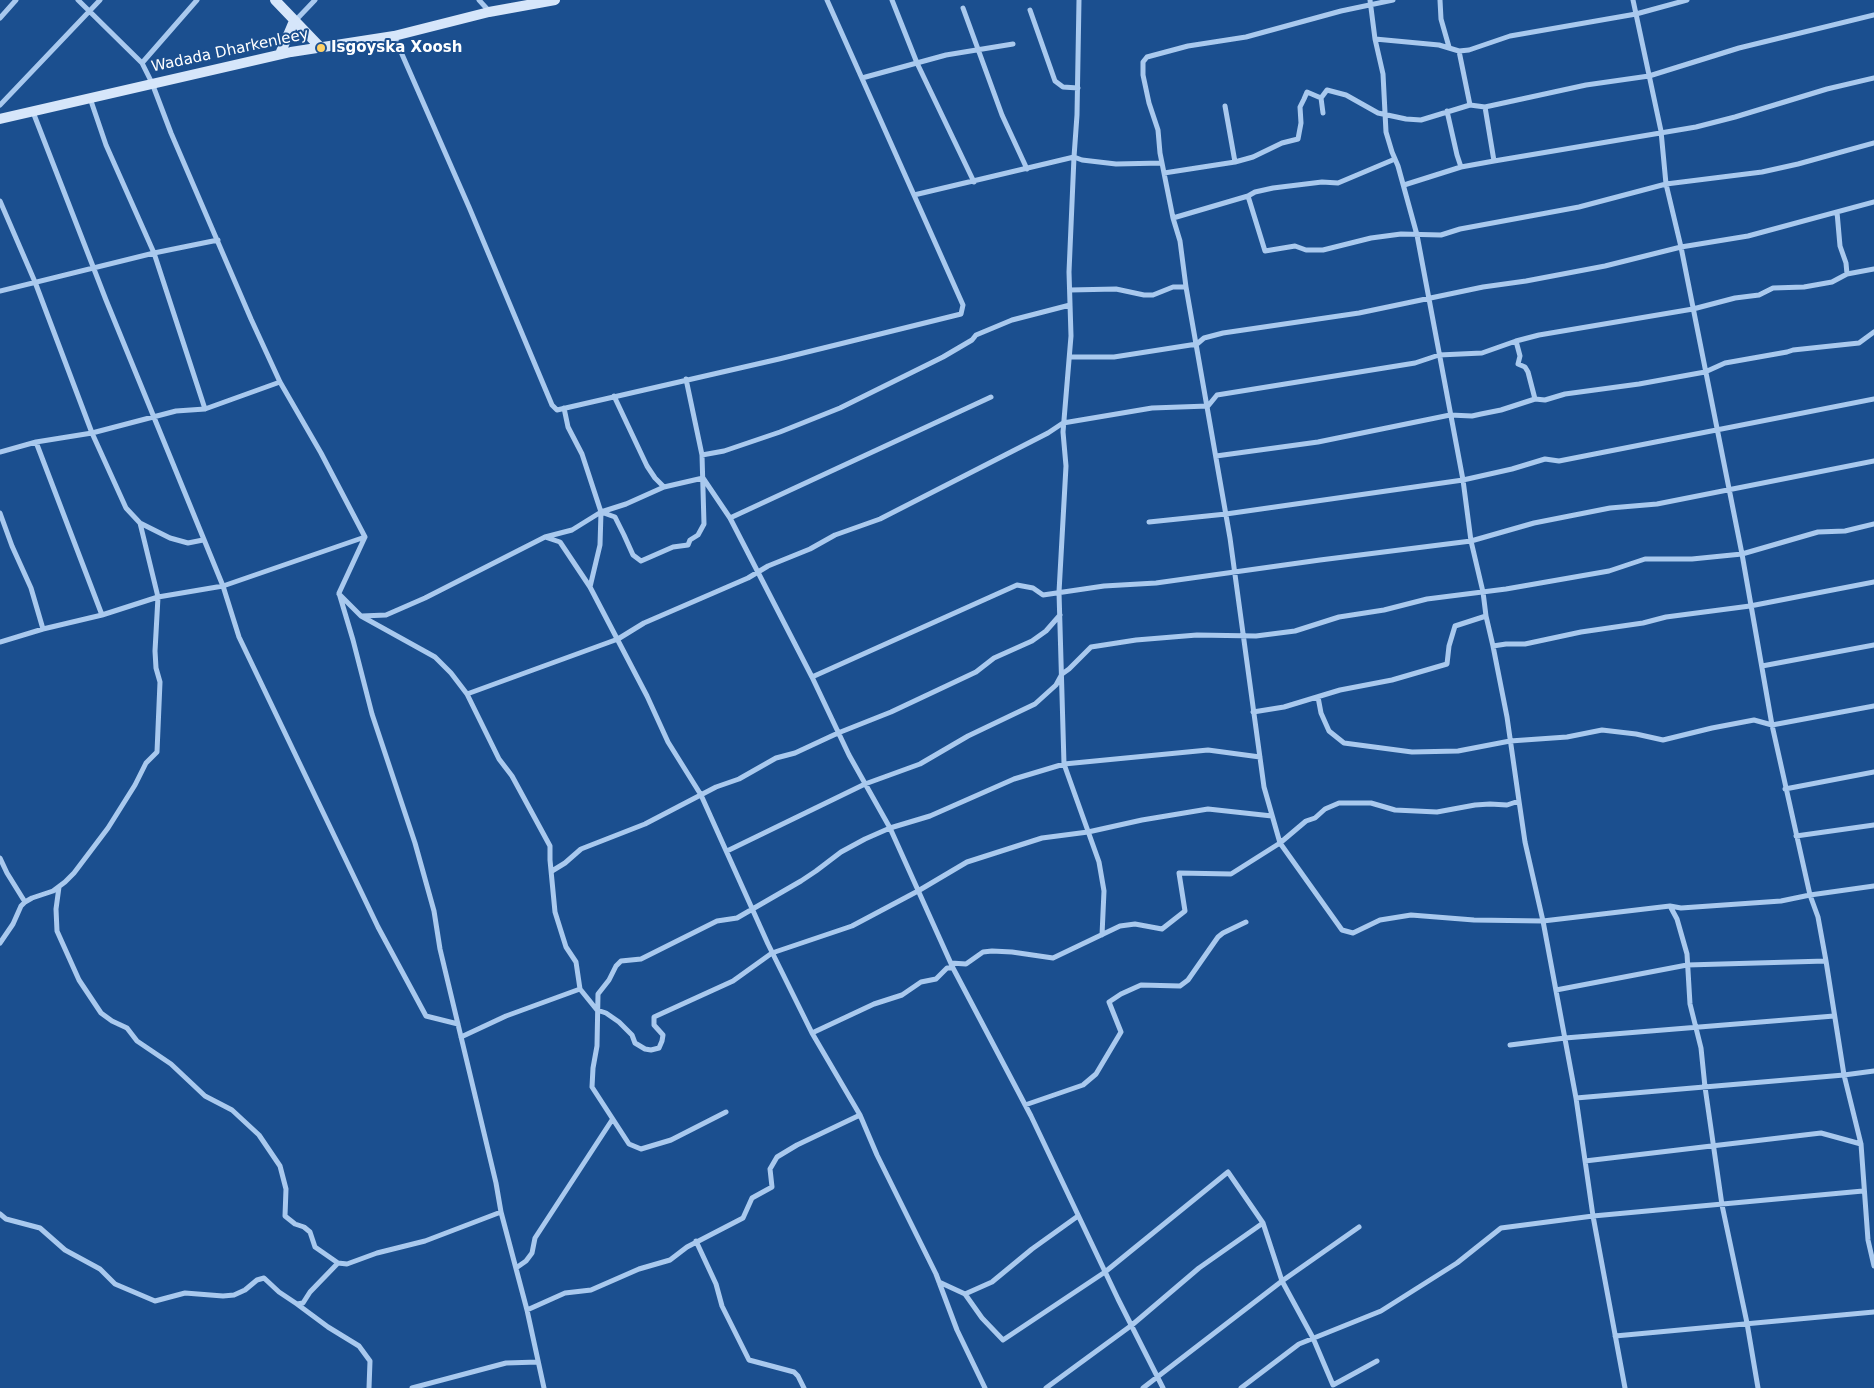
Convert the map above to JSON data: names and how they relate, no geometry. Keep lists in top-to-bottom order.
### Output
{
  "streets": {
    "main road": ["Wadada Dharkenleey"]
  },
  "places": ["Isgoyska Xoosh"]
}
